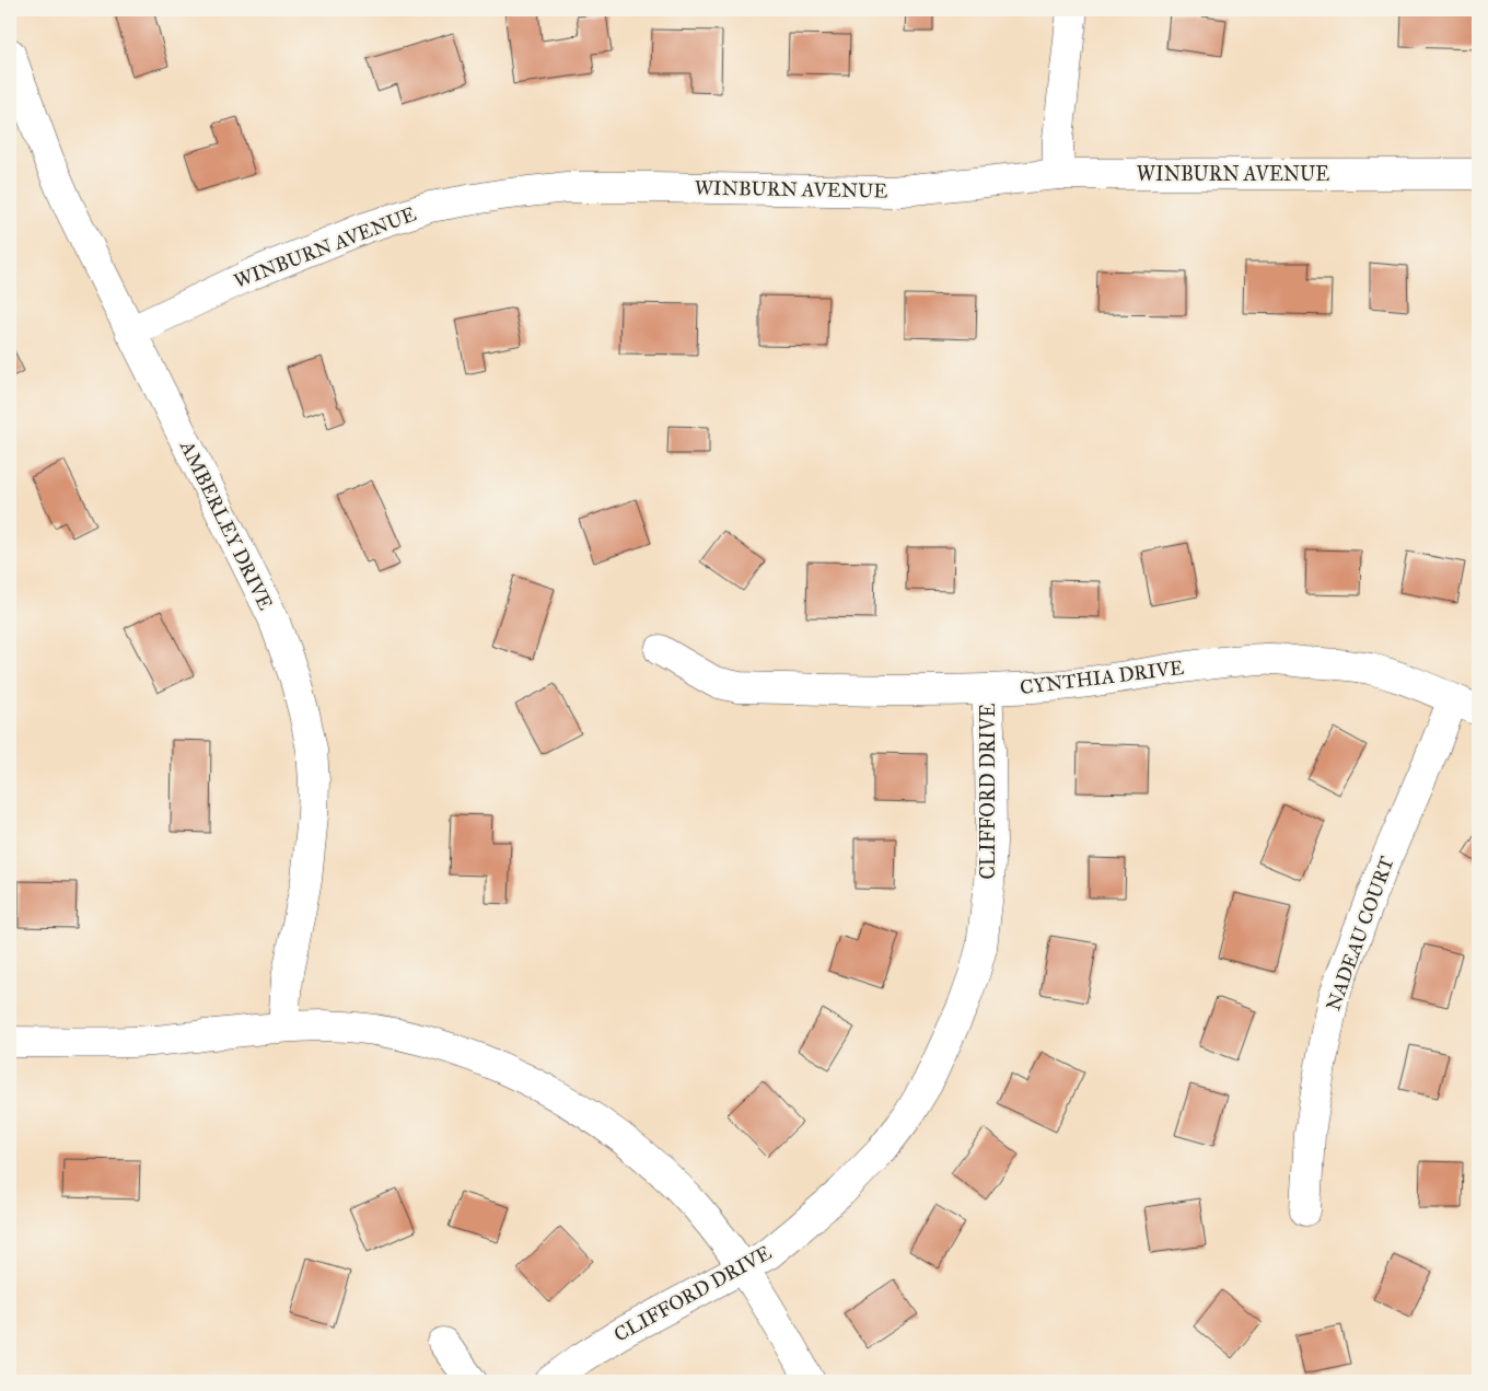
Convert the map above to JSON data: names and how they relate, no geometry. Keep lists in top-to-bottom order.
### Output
{
  "streets": {
    "street": [
      "WINBURN AVENUE",
      "AMBERLEY DRIVE",
      "CYNTHIA DRIVE",
      "CLIFFORD DRIVE",
      "NADEAU COURT"
    ]
  },
  "crossings": [
    ["WINBURN AVENUE", "AMBERLEY DRIVE"],
    ["CYNTHIA DRIVE", "CLIFFORD DRIVE"],
    ["CYNTHIA DRIVE", "NADEAU COURT"]
  ]
}
